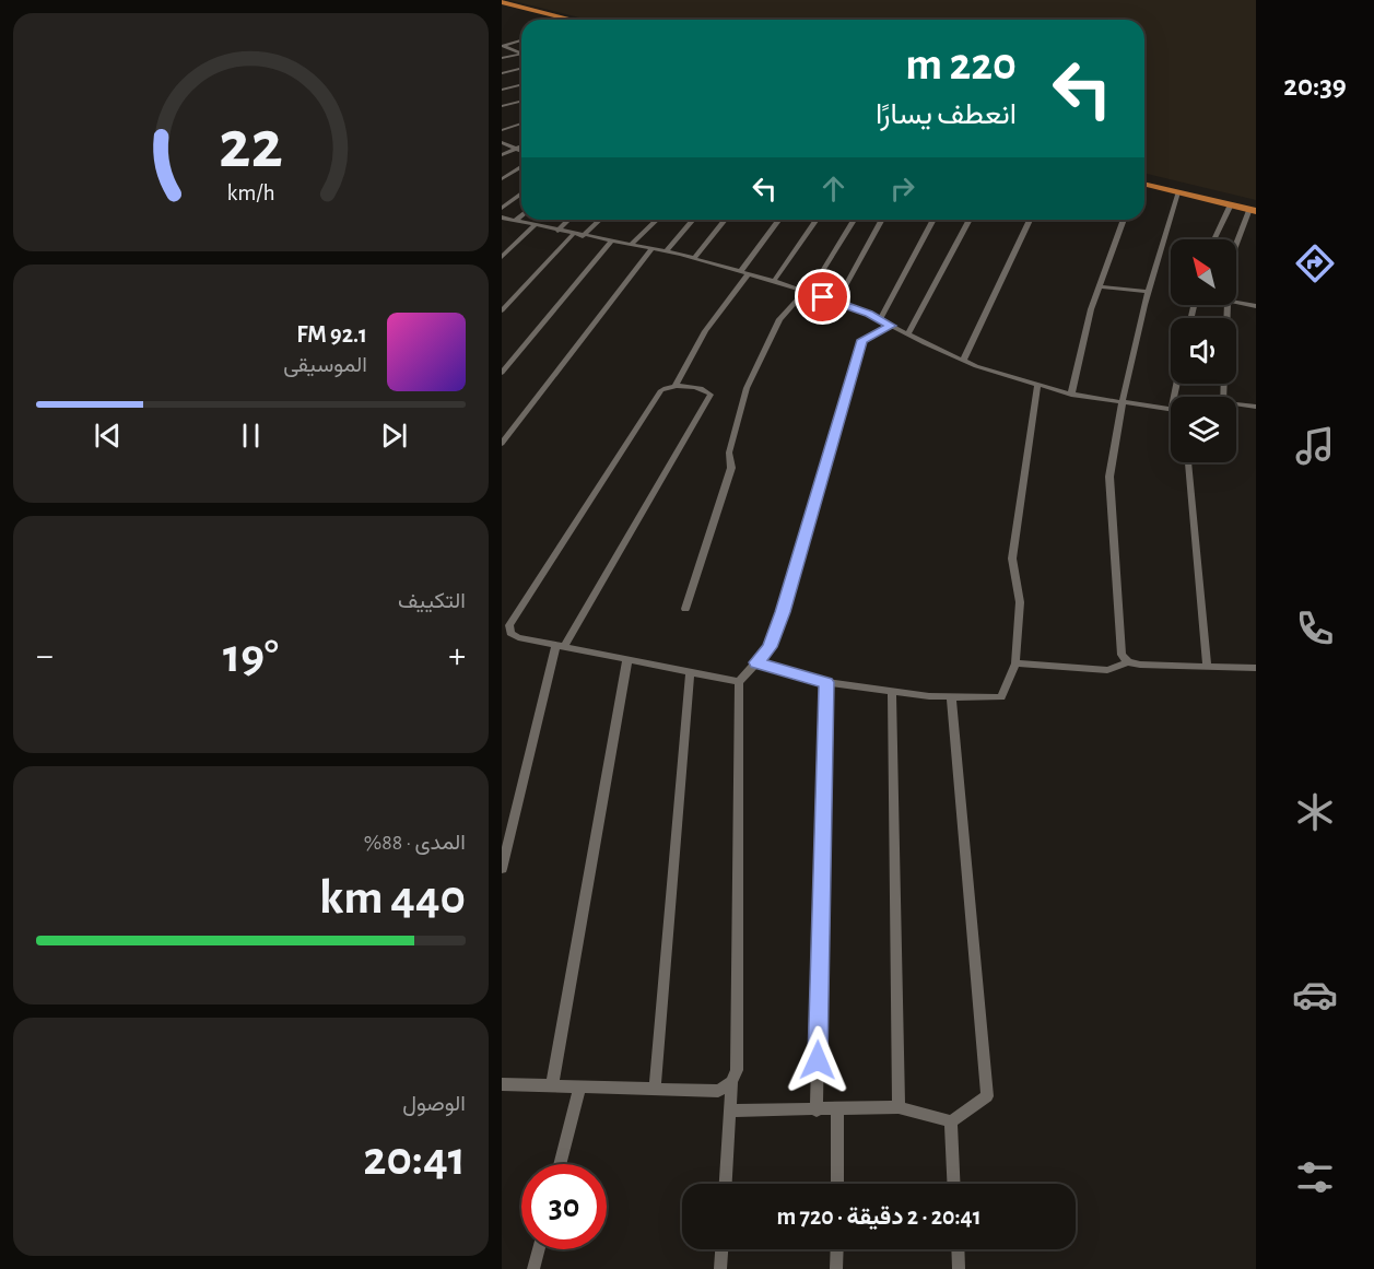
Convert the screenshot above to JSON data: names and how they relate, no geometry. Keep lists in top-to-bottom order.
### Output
{
  "north": "top left",
  "page": {
    "tabs": "20:39",
    "turn": ["220 m", "انعطف يسارًا"],
    "song": ["92.1 FM", "الموسيقى"],
    "tile": [
      "التكييف",
      ["المدى · 88%", "440 km"],
      ["الوصول", "20:41"]
    ],
    "heat": ["−", "19°", "+"],
    "limit": "30",
    "trip": "20:41 · 2 دقيقة · 720 m",
    "gauge": ["22", "km/h"]
  }
}
